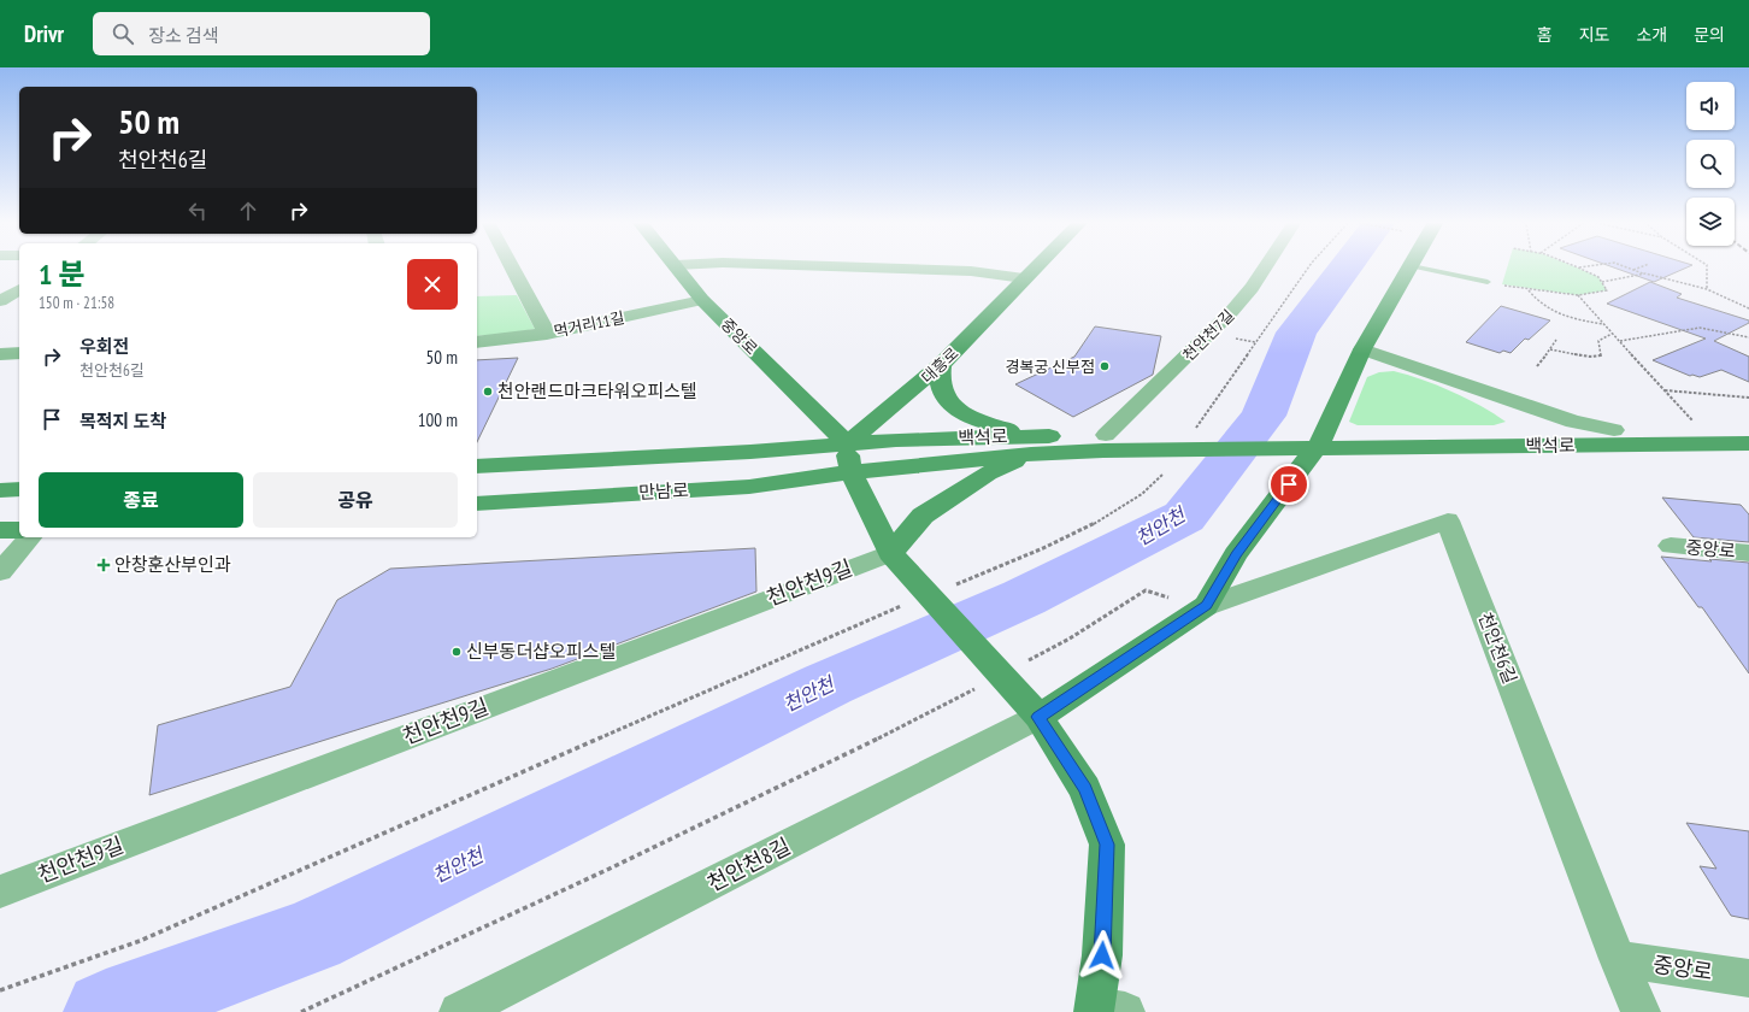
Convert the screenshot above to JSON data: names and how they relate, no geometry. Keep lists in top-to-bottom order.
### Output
{
  "streets": {
    "street": [
      "먹거리11길",
      "천안천7길",
      "중앙로",
      "대흥로",
      "백석로",
      "만남로",
      "천안천9길",
      "천안천6길",
      "천안천8길"
    ]
  },
  "crossings": [
    ["먹거리11길", "중앙로"],
    ["천안천7길", "백석로"],
    ["중앙로", "대흥로"],
    ["중앙로", "백석로"],
    ["중앙로", "만남로"],
    ["중앙로", "천안천6길"],
    ["대흥로", "백석로"],
    ["대흥로", "만남로"],
    ["백석로", "만남로"],
    ["천안천6길", "천안천8길"]
  ],
  "water": ["천안천"],
  "places": {
    "other": ["경복궁 신부점", "천안랜드마크타워오피스텔", "신부동더샵오피스텔"],
    "health": ["안창훈산부인과"]
  },
  "page": {
    "header": "Drivr",
    "search": "장소 검색",
    "nav": [
      "홈",
      "지도",
      "소개",
      "문의"
    ],
    "turn": ["50 m", "천안천6길"],
    "heading": ["1 분", "150 m · 21:58"],
    "list": [
      {
        "name": "우회전",
        "note": "천안천6길",
        "value": "50 m"
      },
      {
        "name": "목적지 도착",
        "value": "100 m"
      }
    ],
    "buttons": ["종료", "공유"]
  }
}
